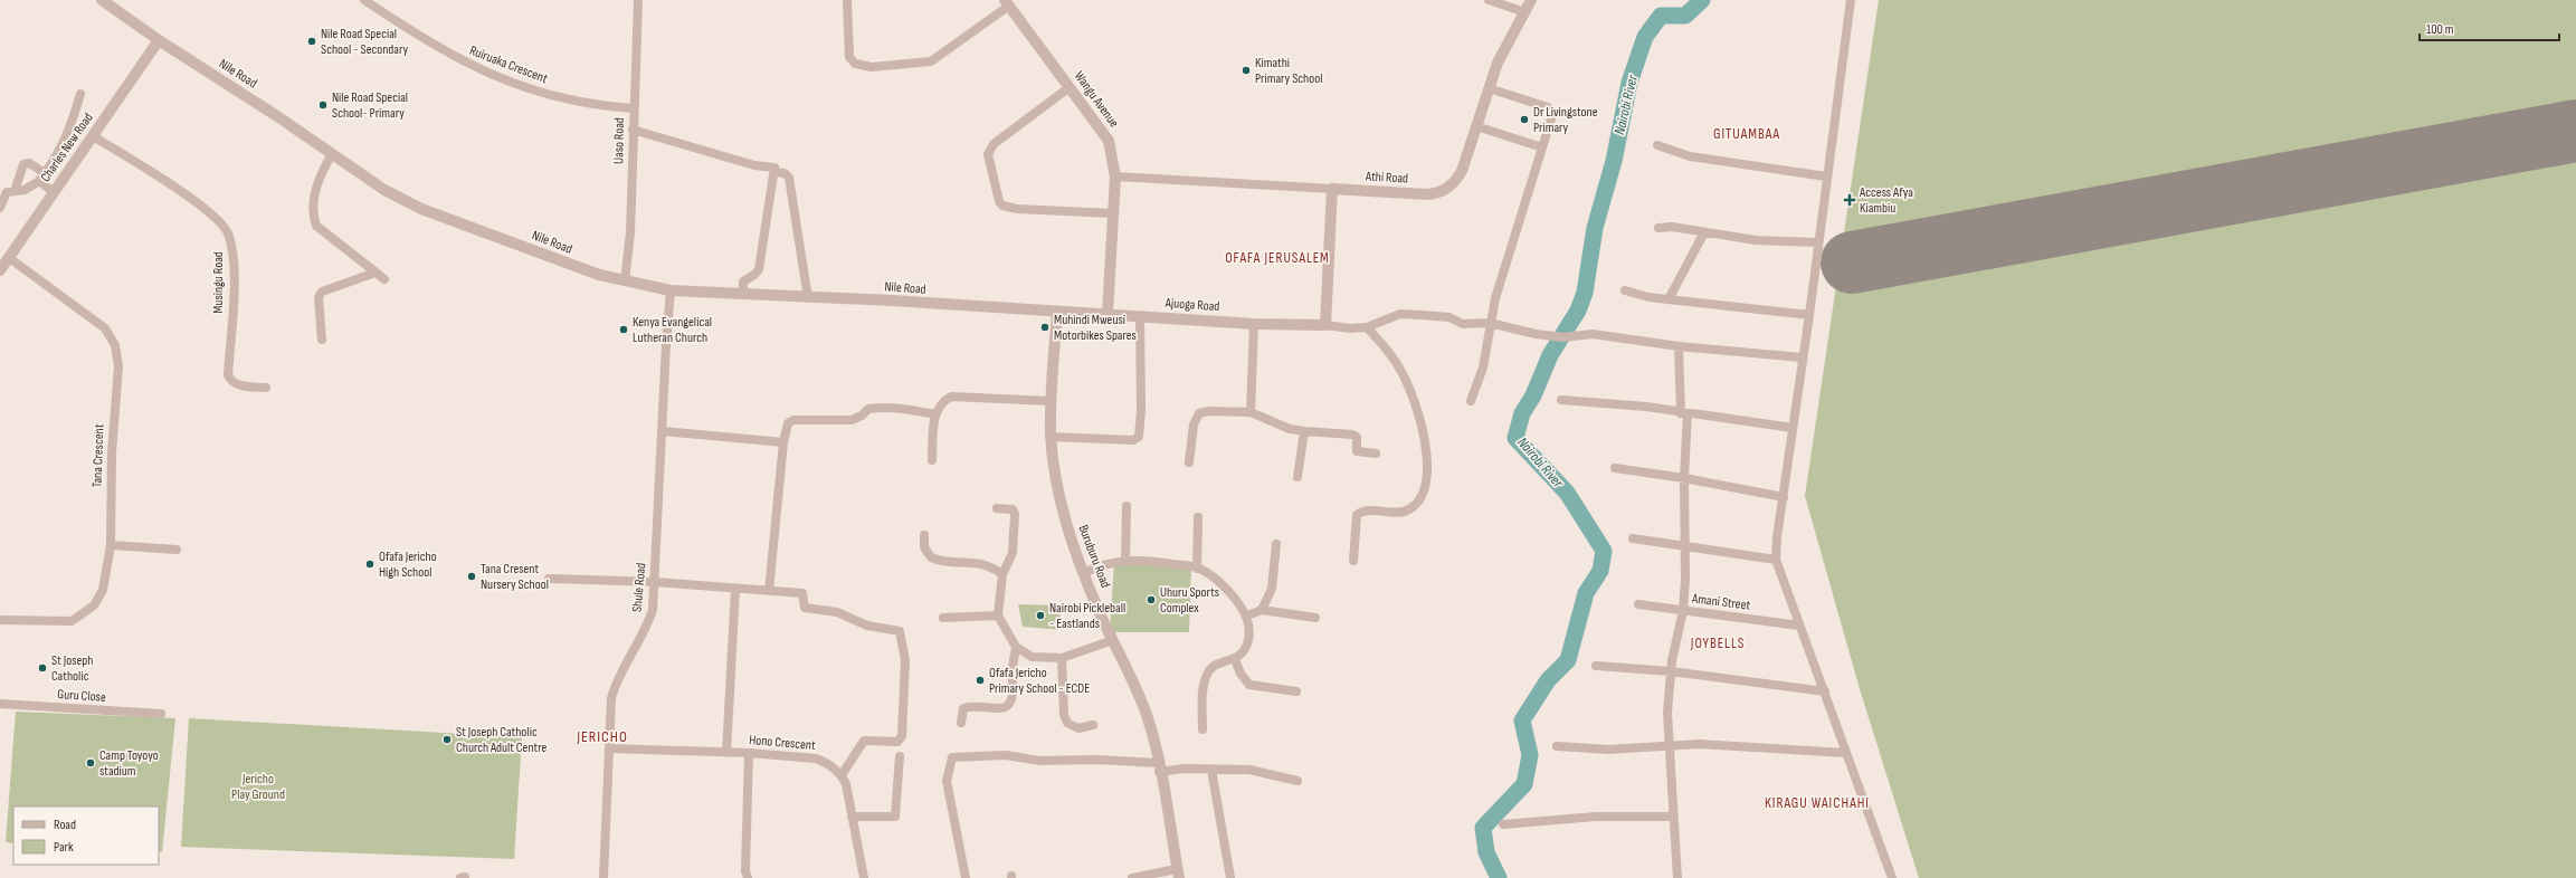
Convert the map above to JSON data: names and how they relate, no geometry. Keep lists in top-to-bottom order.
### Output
{
  "streets": {
    "street": [
      "Ruiruaka Crescent",
      "Nile Road",
      "Wangu Avenue",
      "Uaso Road",
      "Charles New Road",
      "Athi Road",
      "Musingu Road",
      "Ajuoga Road",
      "Tana Crescent",
      "Buruburu Road",
      "Shule Road",
      "Amani Street",
      "Guru Close",
      "Hono Crescent"
    ]
  },
  "crossings": [
    ["Ruiruaka Crescent", "Uaso Road"],
    ["Nile Road", "Uaso Road"],
    ["Nile Road", "Charles New Road"],
    ["Nile Road", "Ajuoga Road"],
    ["Nile Road", "Buruburu Road"],
    ["Nile Road", "Shule Road"],
    ["Wangu Avenue", "Athi Road"],
    ["Wangu Avenue", "Ajuoga Road"],
    ["Charles New Road", "Musingu Road"],
    ["Charles New Road", "Tana Crescent"],
    ["Ajuoga Road", "Buruburu Road"],
    ["Shule Road", "Hono Crescent"]
  ],
  "districts": [
    "GITUAMBAA",
    "OFAFA JERUSALEM",
    "JOYBELLS",
    "JERICHO",
    "KIRAGU WAICHAHI"
  ],
  "water": ["Nairobi River"],
  "parks": ["Jericho Play Ground"],
  "places": {
    "other": [
      "Nile Road Special School - Secondary",
      "Kimathi Primary School",
      "Nile Road Special School- Primary",
      "Dr Livingstone Primary",
      "Muhindi Mweusi Motorbikes Spares",
      "Kenya Evangelical Lutheran Church",
      "Ofafa Jericho High School",
      "Tana Cresent Nursery School",
      "Uhuru Sports Complex",
      "Nairobi Pickleball - Eastlands",
      "St Joseph Catholic",
      "Ofafa Jericho Primary School - ECDE",
      "St Joseph Catholic Church Adult Centre",
      "Camp Toyoyo stadium"
    ],
    "health": ["Access Afya Kiambiu"]
  },
  "legend": ["Road", "Park"],
  "scale_bar": "100 m"
}
